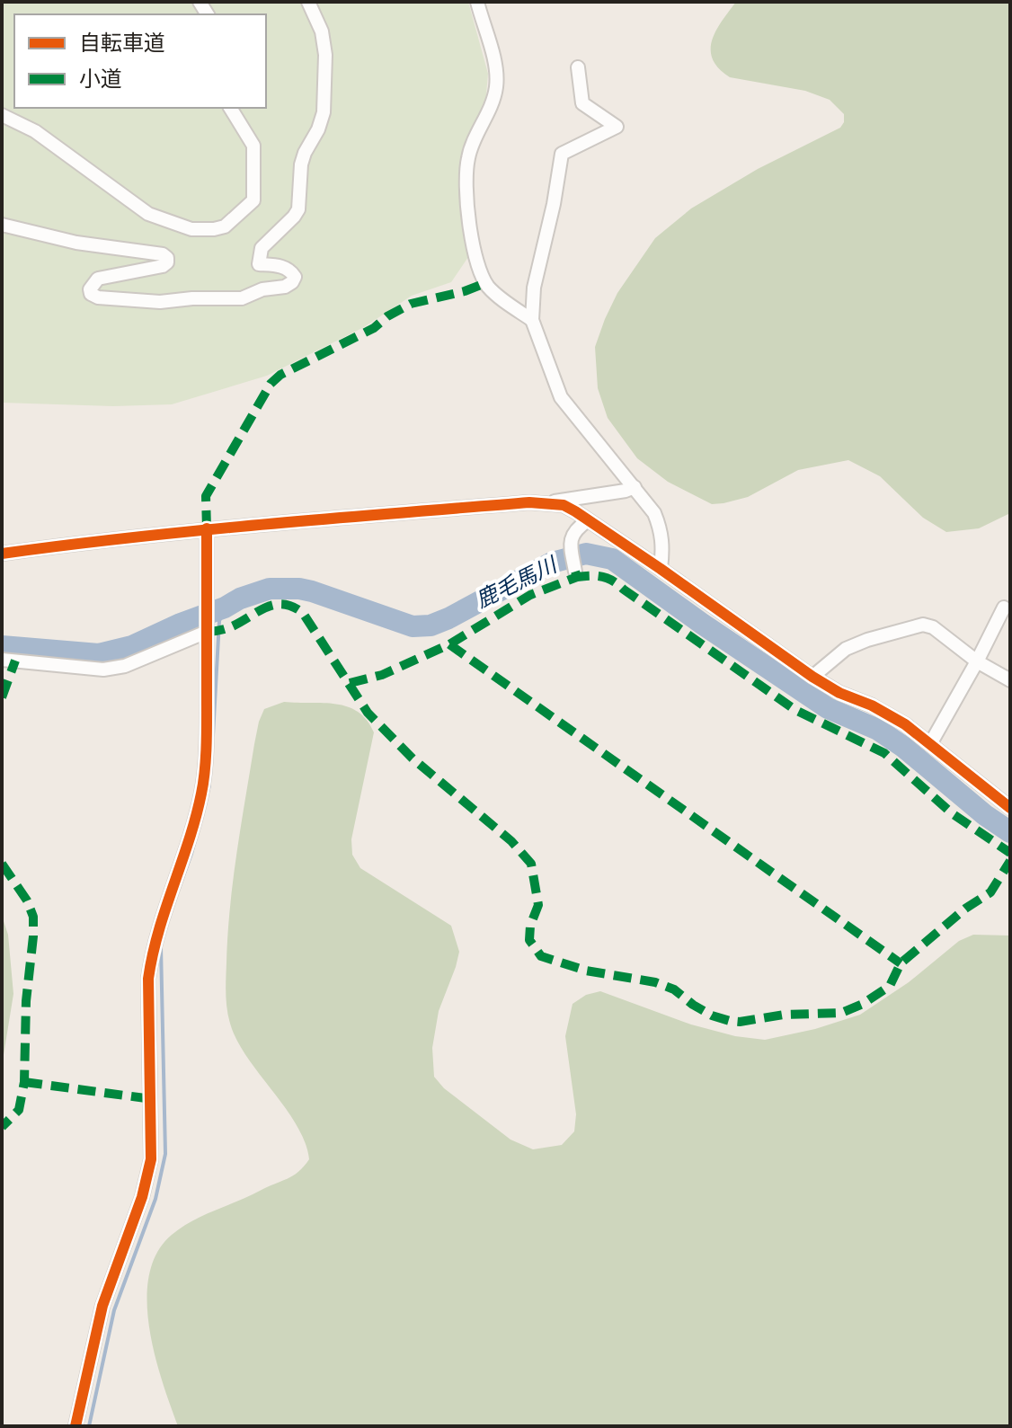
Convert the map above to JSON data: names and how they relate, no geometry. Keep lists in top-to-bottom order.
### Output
{
  "water": ["鹿毛馬川"],
  "legend": ["自転車道", "小道"]
}
